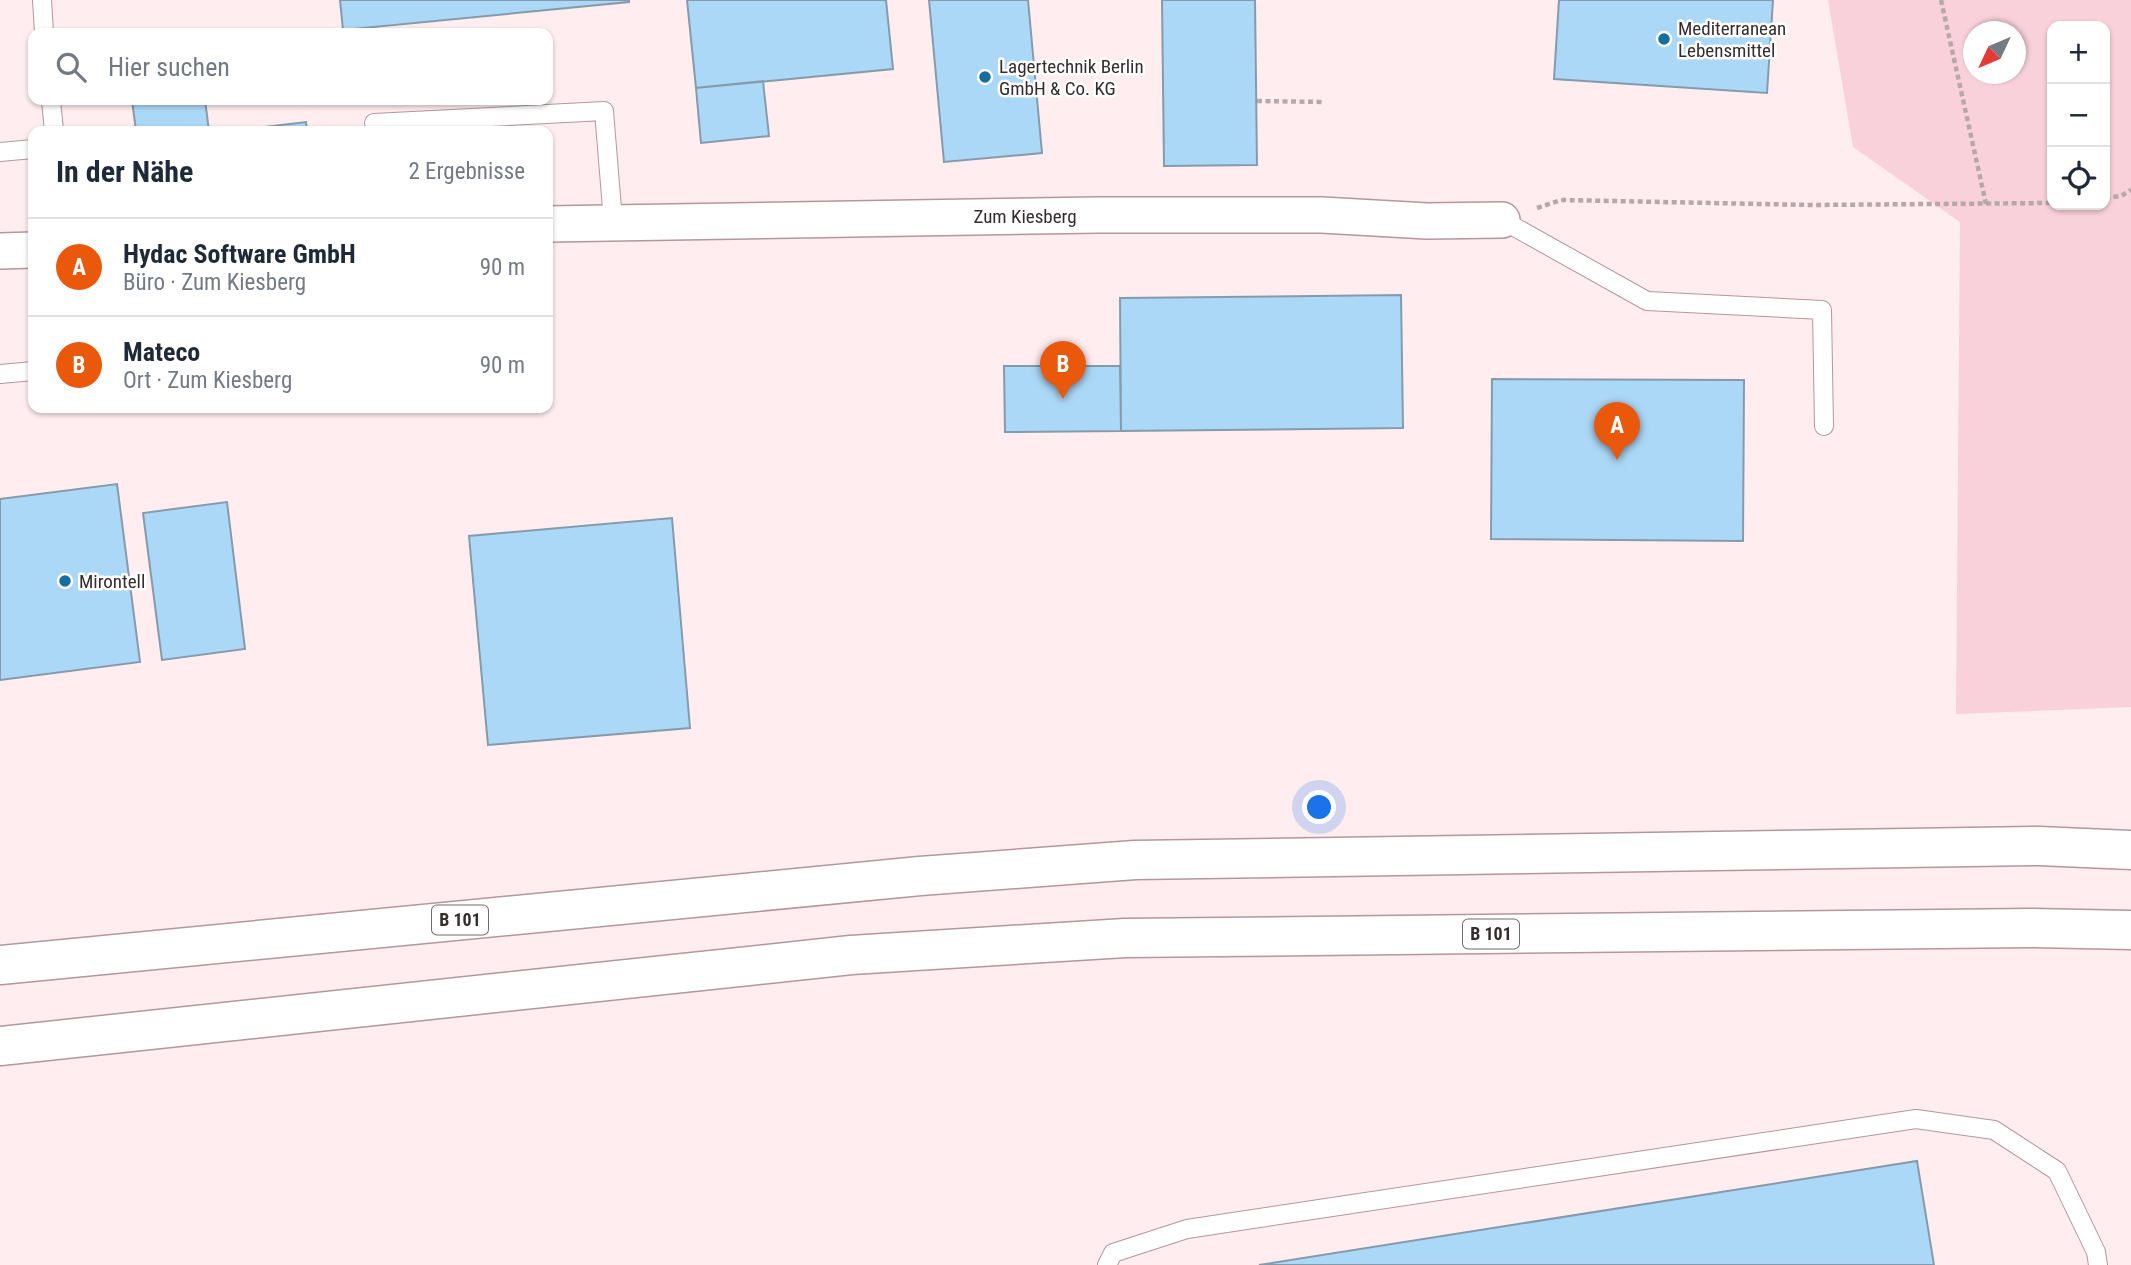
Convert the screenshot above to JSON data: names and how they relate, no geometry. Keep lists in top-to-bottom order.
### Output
{
  "streets": {
    "highway": ["B 101"],
    "street": ["Zum Kiesberg"]
  },
  "places": ["Mediterranean Lebensmittel", "Lagertechnik Berlin GmbH & Co. KG", "Mirontell"],
  "north": "bottom left",
  "page": {
    "map_buttons": ["+", "−"],
    "search": "Hier suchen",
    "heading": ["In der Nähe", "2 Ergebnisse"],
    "list": [
      {
        "mark": "A",
        "name": "Hydac Software GmbH",
        "note": "Büro · Zum Kiesberg",
        "value": "90 m"
      },
      {
        "mark": "B",
        "name": "Mateco",
        "note": "Ort · Zum Kiesberg",
        "value": "90 m"
      }
    ],
    "pins": ["B", "A"]
  }
}
